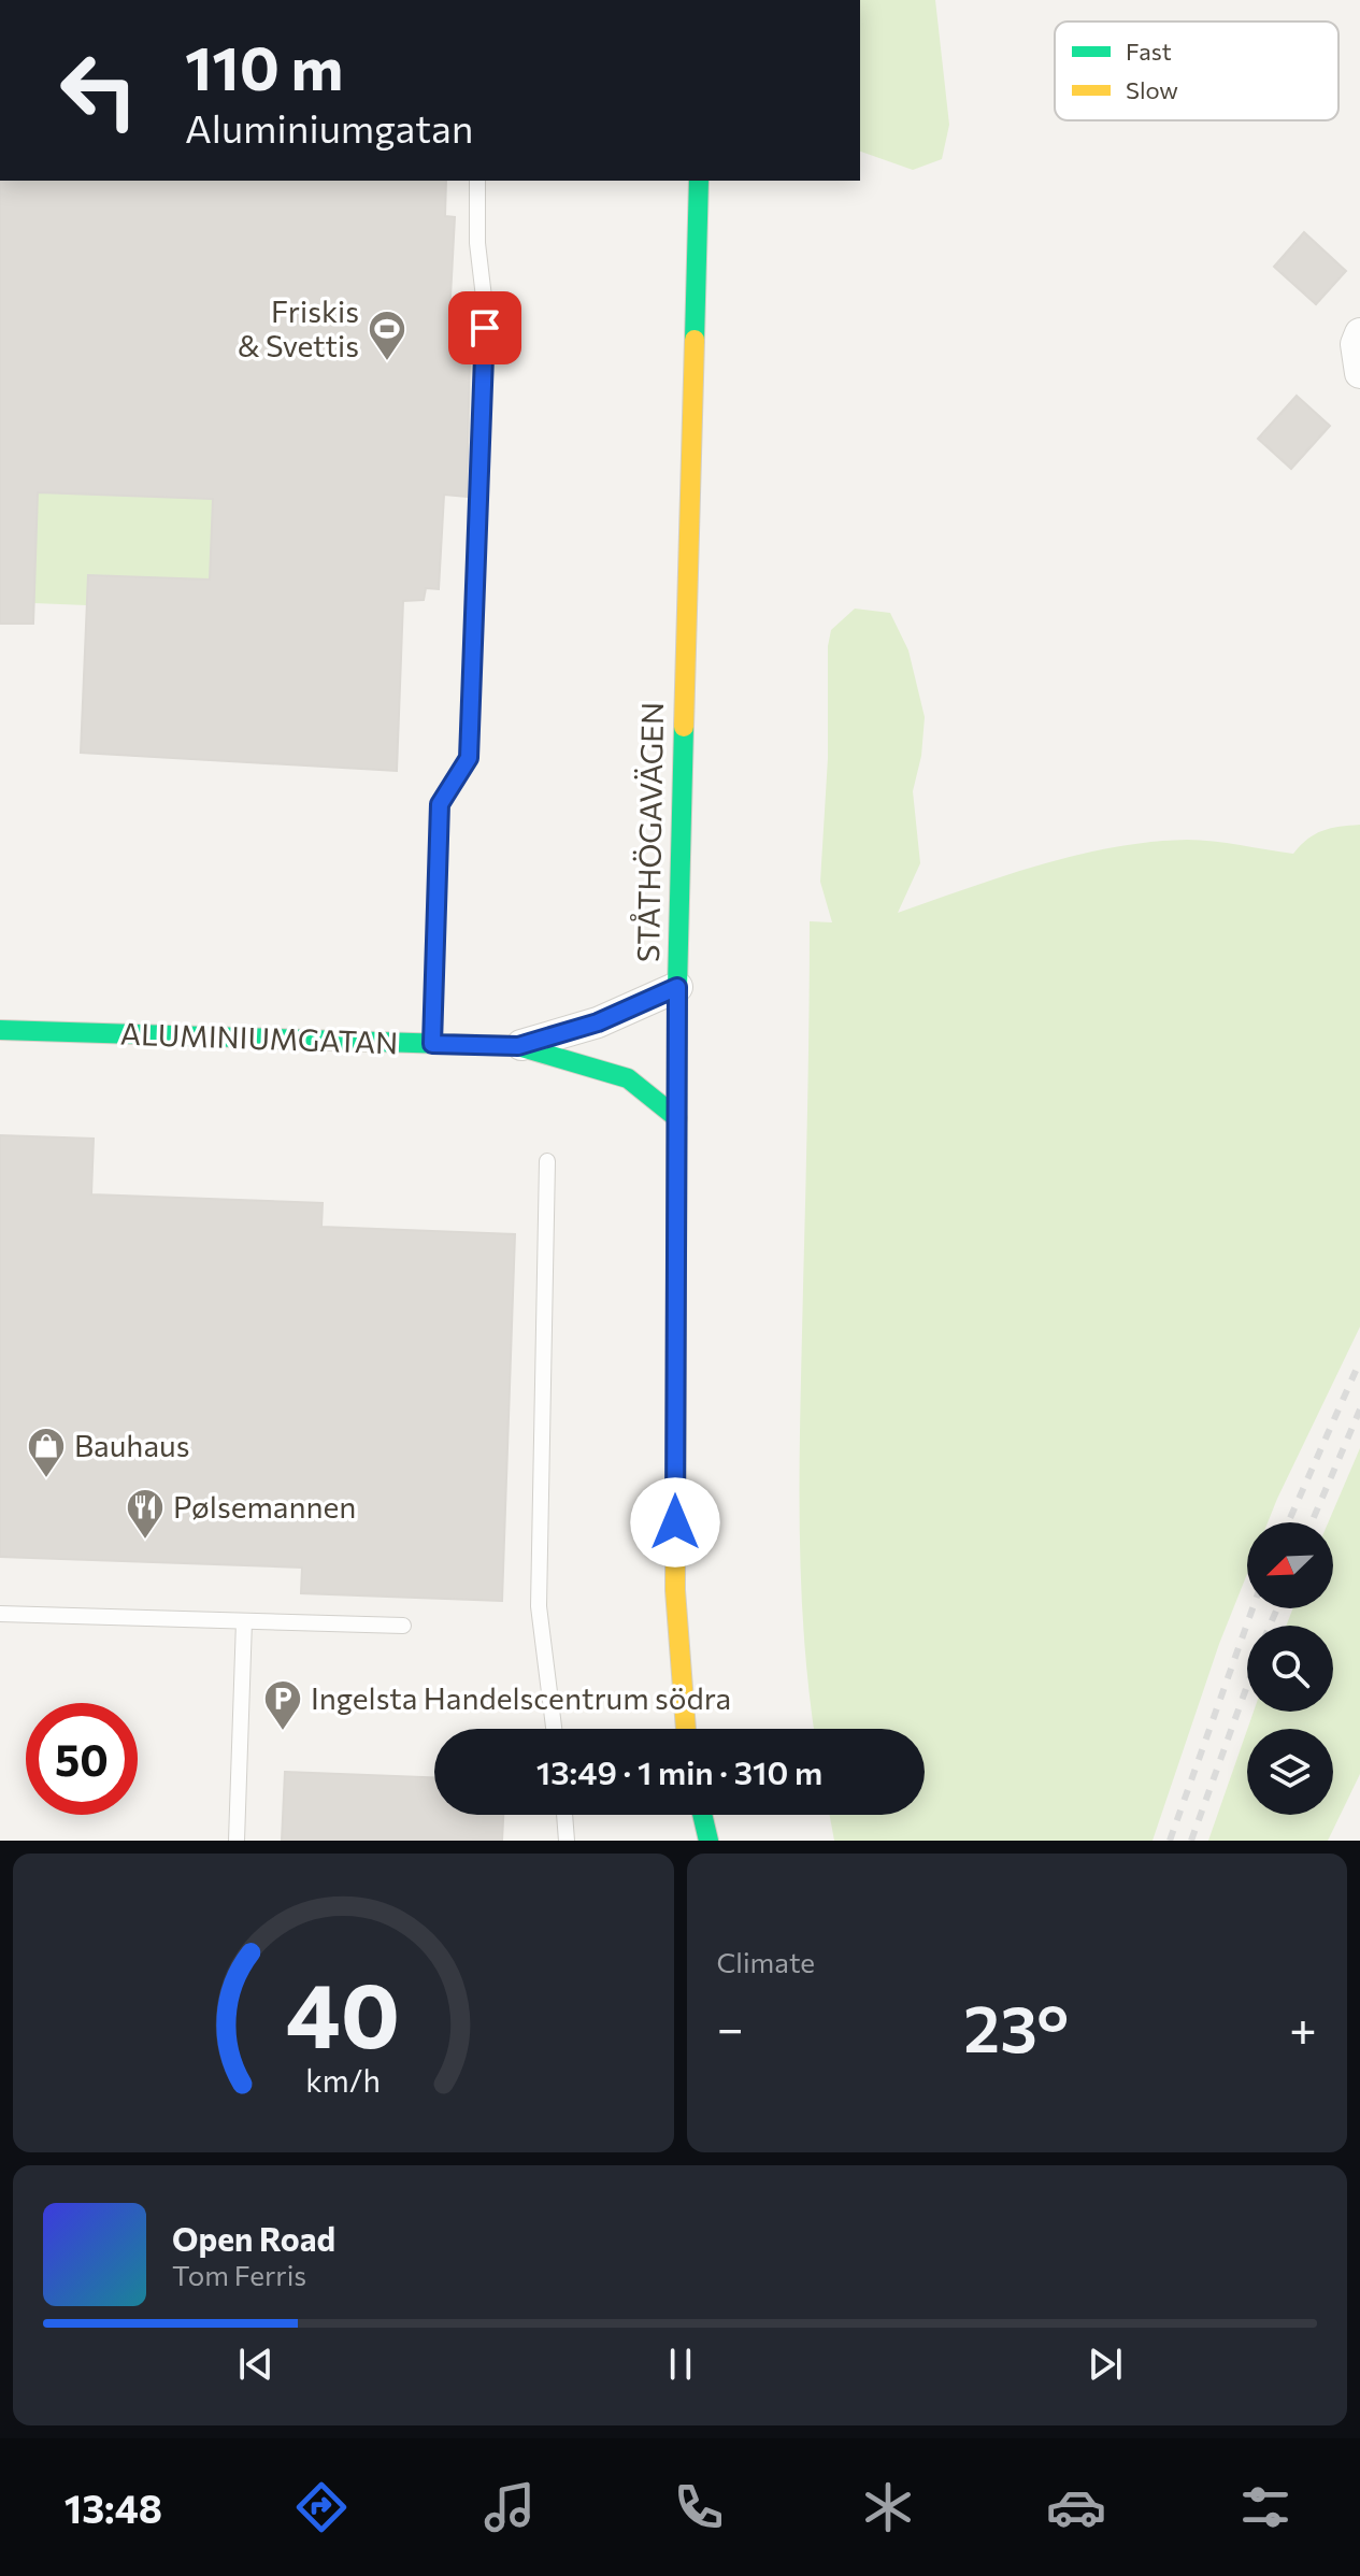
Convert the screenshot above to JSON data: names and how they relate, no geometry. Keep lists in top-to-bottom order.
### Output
{
  "streets": {
    "main road": ["STÅTHÖGAVÄGEN", "ALUMINIUMGATAN"]
  },
  "crossings": [
    ["STÅTHÖGAVÄGEN", "ALUMINIUMGATAN"]
  ],
  "places": {
    "sports": ["Friskis & Svettis"],
    "shop": ["Bauhaus"],
    "restaurant": ["Pølsemannen"],
    "parking": ["Ingelsta Handelscentrum södra"]
  },
  "legend": ["Fast", "Slow"],
  "north": "bottom left",
  "page": {
    "turn": ["110 m", "Aluminiumgatan"],
    "limit": "50",
    "trip": "13:49 · 1 min · 310 m",
    "tile": "Climate",
    "heat": ["−", "23°", "+"],
    "song": ["Open Road", "Tom Ferris"],
    "tabs": "13:48",
    "gauge": ["40", "km/h"]
  }
}
